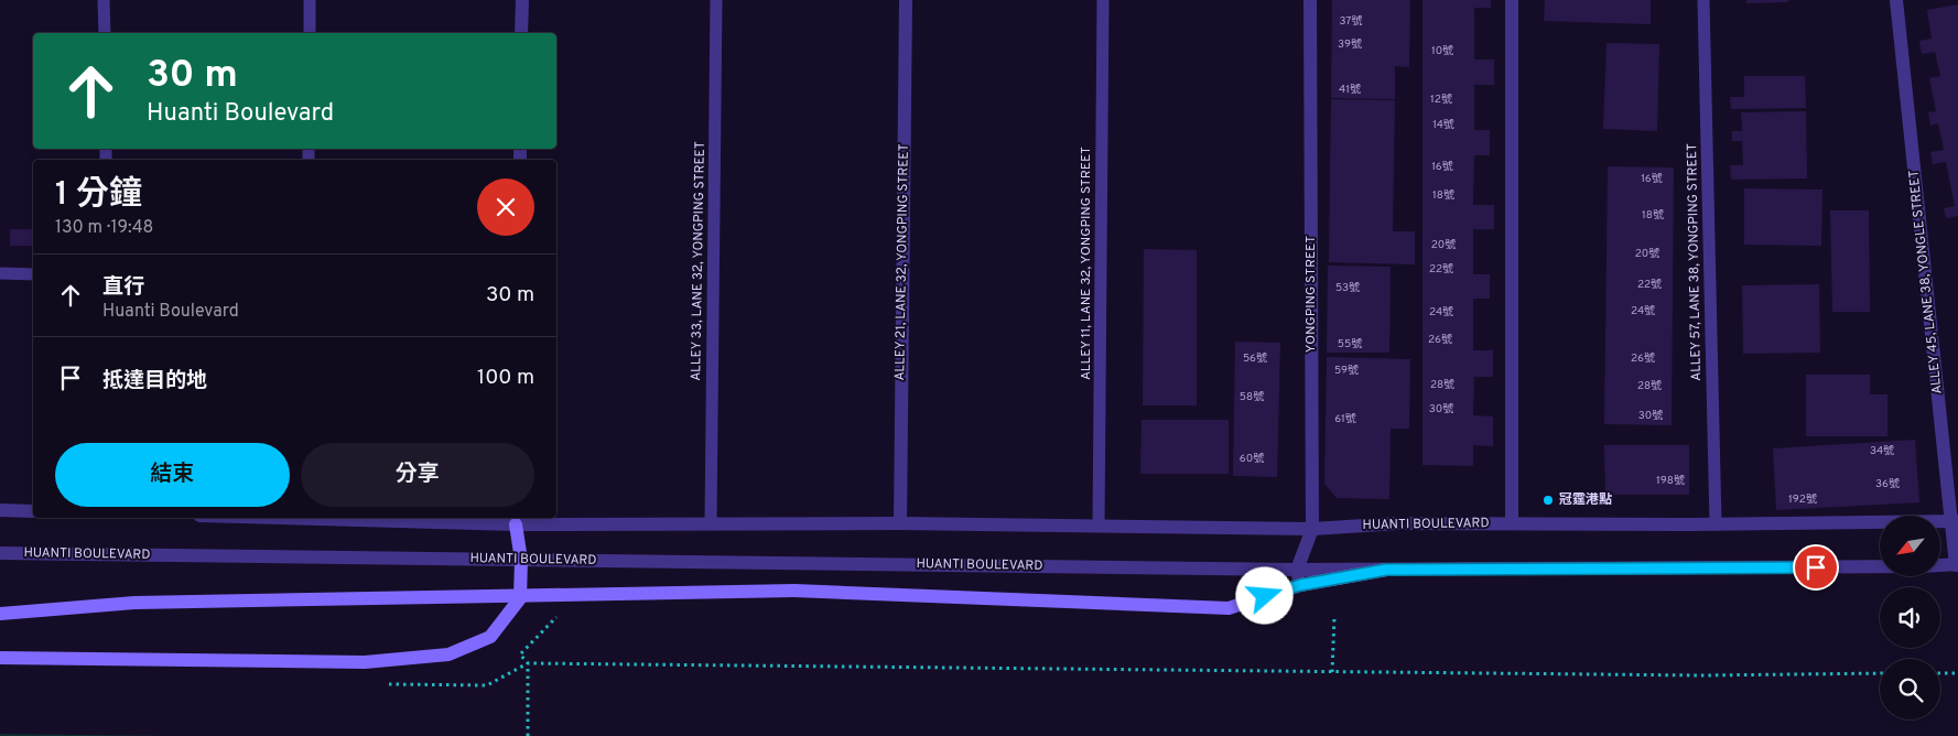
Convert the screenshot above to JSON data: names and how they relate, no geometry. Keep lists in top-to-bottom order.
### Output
{
  "streets": {
    "street": [
      "ALLEY 21, LANE 32, YONGPING STREET",
      "ALLEY 45, LANE 38, YONGLE STREET",
      "YONGPING STREET",
      "HUANTI BOULEVARD"
    ],
    "lane": ["ALLEY 33, LANE 32, YONGPING STREET", "ALLEY 57, LANE 38, YONGPING STREET", "ALLEY 11, LANE 32, YONGPING STREET"]
  },
  "crossings": [
    ["ALLEY 33, LANE 32, YONGPING STREET", "HUANTI BOULEVARD"],
    ["ALLEY 21, LANE 32, YONGPING STREET", "HUANTI BOULEVARD"],
    ["ALLEY 57, LANE 38, YONGPING STREET", "HUANTI BOULEVARD"],
    ["ALLEY 11, LANE 32, YONGPING STREET", "HUANTI BOULEVARD"],
    ["ALLEY 45, LANE 38, YONGLE STREET", "HUANTI BOULEVARD"],
    ["YONGPING STREET", "HUANTI BOULEVARD"]
  ],
  "places": ["冠霆港點"],
  "house_numbers": [
    "37號",
    "39號",
    "10號",
    "41號",
    "12號",
    "14號",
    "16號",
    "16號",
    "18號",
    "18號",
    "20號",
    "20號",
    "22號",
    "22號",
    "53號",
    "24號",
    "24號",
    "26號",
    "55號",
    "56號",
    "26號",
    "59號",
    "28號",
    "28號",
    "58號",
    "30號",
    "30號",
    "61號",
    "34號",
    "60號",
    "198號",
    "36號",
    "192號"
  ],
  "north": "bottom left",
  "page": {
    "turn": ["30 m", "Huanti Boulevard"],
    "heading": ["1 分鐘", "130 m · 19:48"],
    "list": [
      {
        "name": "直行",
        "note": "Huanti Boulevard",
        "value": "30 m"
      },
      {
        "name": "抵達目的地",
        "value": "100 m"
      }
    ],
    "buttons": ["結束", "分享"]
  }
}
